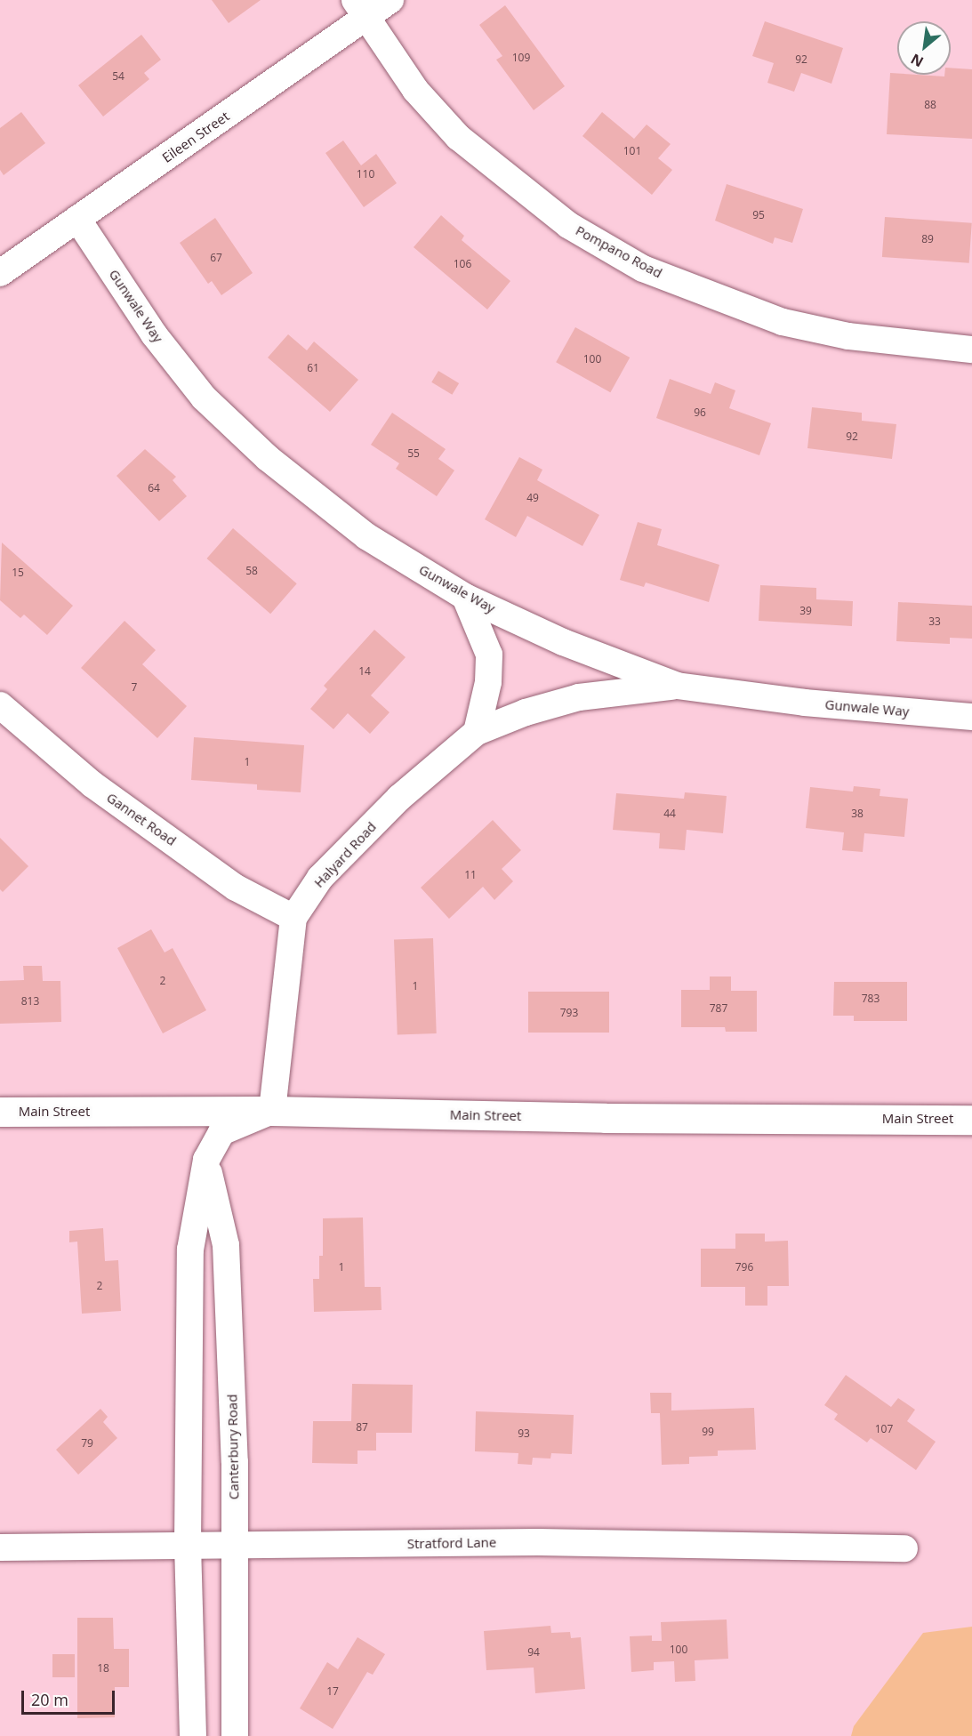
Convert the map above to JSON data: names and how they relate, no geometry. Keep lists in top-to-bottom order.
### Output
{
  "streets": {
    "main road": ["Main Street"],
    "street": [
      "Eileen Street",
      "Pompano Road",
      "Gunwale Way",
      "Gannet Road",
      "Halyard Road",
      "Canterbury Road",
      "Stratford Lane"
    ]
  },
  "crossings": [
    ["Eileen Street", "Pompano Road"],
    ["Eileen Street", "Gunwale Way"],
    ["Gunwale Way", "Halyard Road"],
    ["Gannet Road", "Halyard Road"],
    ["Halyard Road", "Main Street"],
    ["Canterbury Road", "Stratford Lane"]
  ],
  "house_numbers": [
    "109",
    "92",
    "54",
    "88",
    "101",
    "110",
    "95",
    "89",
    "67",
    "106",
    "100",
    "61",
    "96",
    "92",
    "55",
    "64",
    "49",
    "58",
    "15",
    "39",
    "33",
    "14",
    "7",
    "1",
    "44",
    "38",
    "11",
    "2",
    "1",
    "783",
    "813",
    "787",
    "793",
    "1",
    "796",
    "2",
    "87",
    "107",
    "99",
    "93",
    "79",
    "100",
    "94",
    "18",
    "17"
  ],
  "scale_bar": "20 m",
  "north": "bottom left"
}
